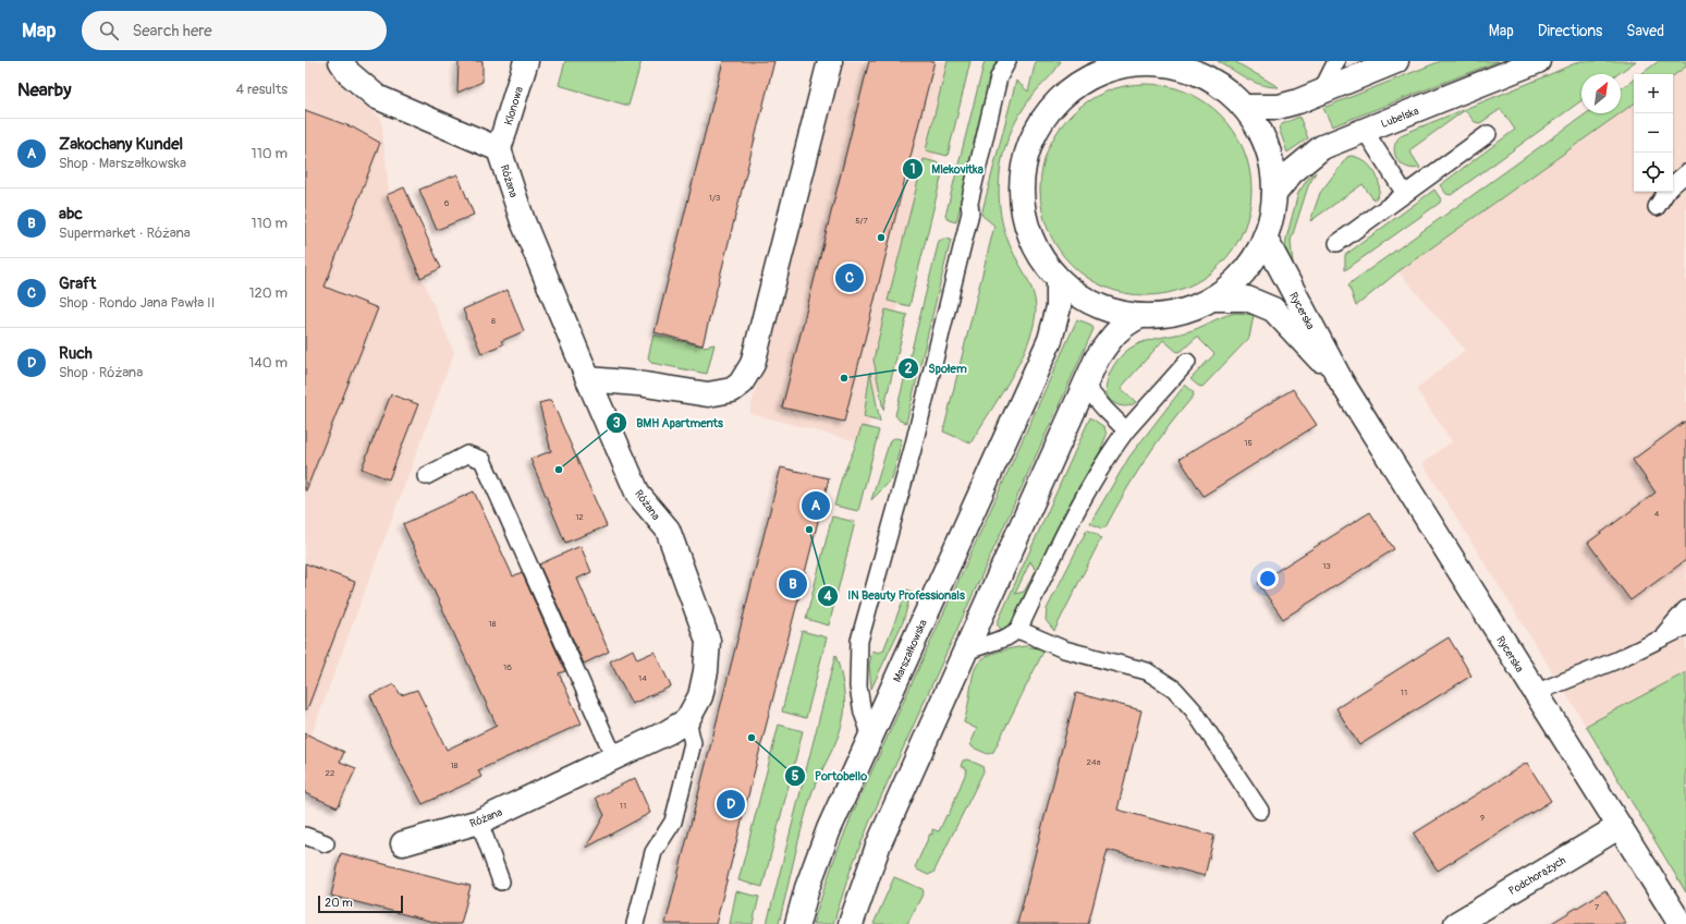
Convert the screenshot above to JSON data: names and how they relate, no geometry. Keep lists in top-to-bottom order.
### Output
{
  "streets": {
    "street": [
      "Klonowa",
      "Lubelska",
      "Różana",
      "Rycerska",
      "Marszałkowska",
      "Podchorążych"
    ]
  },
  "crossings": [
    ["Klonowa", "Różana"],
    ["Rycerska", "Podchorążych"]
  ],
  "places": [
    "Mlekovitka",
    "Społem",
    "BMH Apartments",
    "IN Beauty Professionals",
    "Portobello"
  ],
  "house_numbers": [
    "1/3",
    "6",
    "5/7",
    "8",
    "15",
    "4",
    "12",
    "13",
    "18",
    "16",
    "14",
    "11",
    "24a",
    "18",
    "22",
    "11",
    "9",
    "7"
  ],
  "scale_bar": "20 m",
  "north": "top right",
  "page": {
    "header": "Map",
    "search": "Search here",
    "nav": ["Map", "Directions", "Saved"],
    "heading": ["Nearby", "4 results"],
    "map_buttons": ["+", "−"],
    "list": [
      {
        "mark": "A",
        "name": "Zakochany Kundel",
        "note": "Shop · Marszałkowska",
        "value": "110 m"
      },
      {
        "mark": "B",
        "name": "abc",
        "note": "Supermarket · Różana",
        "value": "110 m"
      },
      {
        "mark": "C",
        "name": "Graft",
        "note": "Shop · Rondo Jana Pawła II",
        "value": "120 m"
      },
      {
        "mark": "D",
        "name": "Ruch",
        "note": "Shop · Różana",
        "value": "140 m"
      }
    ],
    "pins": [
      "C",
      "A",
      "B",
      "D"
    ],
    "scale": "20 m"
  }
}
